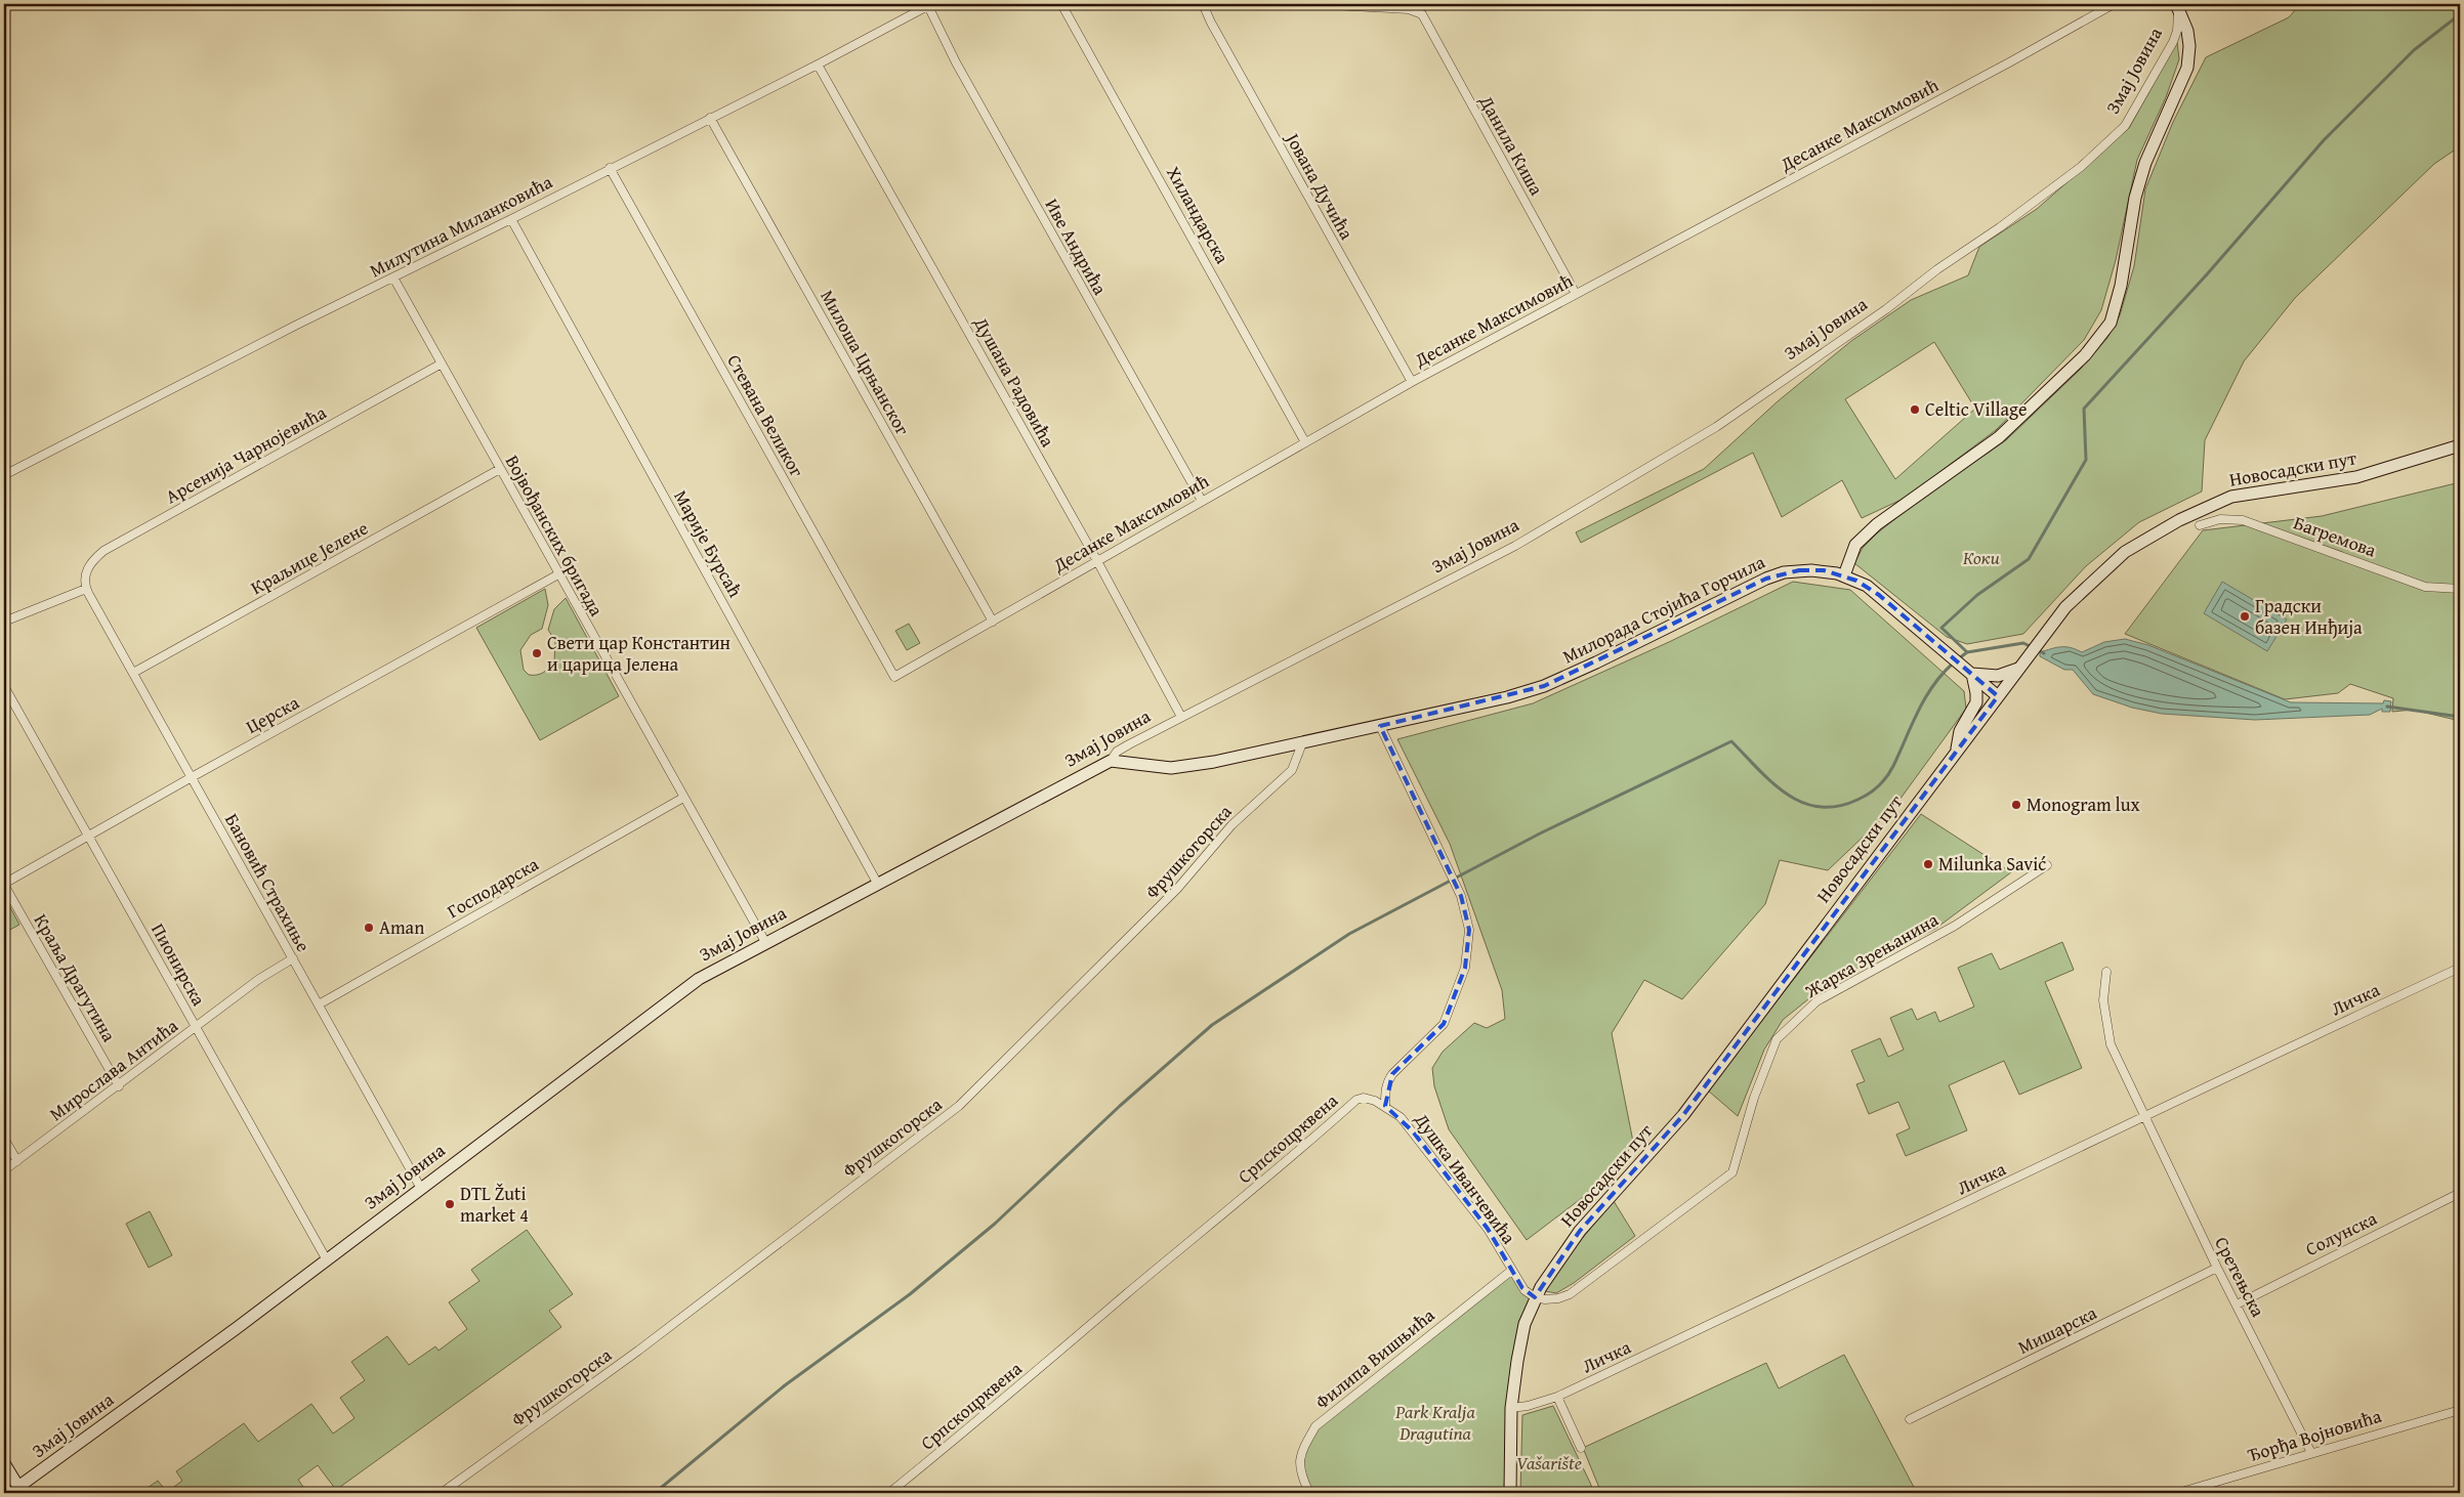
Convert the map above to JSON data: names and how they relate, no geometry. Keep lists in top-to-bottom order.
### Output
{
  "streets": {
    "street": [
      "Змај Јовина",
      "Десанке Максимовић",
      "Данила Киша",
      "Јована Дучића",
      "Хиландарска",
      "Милутина Миланковића",
      "Иве Андрића",
      "Милоша Црњанског",
      "Душана Радовића",
      "Стевана Великог",
      "Арсенија Чарнојевића",
      "Новосадски пут",
      "Војвођанских бригада",
      "Багремова",
      "Марије Бурсаћ",
      "Краљице Јелене",
      "Милорада Стојића Горчила",
      "Церска",
      "Фрушкогорска",
      "Бановић Страхиње",
      "Господарска",
      "Жарка Зрењанина",
      "Пионирска",
      "Краља Драгутина",
      "Личка",
      "Мирослава Антића",
      "Српскоцрквена",
      "Душка Иванчевића",
      "Солунска",
      "Сретењска",
      "Мишарска",
      "Филипа Вишњића",
      "Ђорђа Војновића"
    ]
  },
  "crossings": [
    ["Змај Јовина", "Душана Радовића"],
    ["Змај Јовина", "Војвођанских бригада"],
    ["Змај Јовина", "Марије Бурсаћ"],
    ["Змај Јовина", "Милорада Стојића Горчила"],
    ["Змај Јовина", "Бановић Страхиње"],
    ["Змај Јовина", "Пионирска"],
    ["Десанке Максимовић", "Данила Киша"],
    ["Десанке Максимовић", "Јована Дучића"],
    ["Десанке Максимовић", "Хиландарска"],
    ["Десанке Максимовић", "Иве Андрића"],
    ["Десанке Максимовић", "Милоша Црњанског"],
    ["Десанке Максимовић", "Душана Радовића"],
    ["Десанке Максимовић", "Стевана Великог"],
    ["Милутина Миланковића", "Иве Андрића"],
    ["Милутина Миланковића", "Милоша Црњанског"],
    ["Милутина Миланковића", "Душана Радовића"],
    ["Милутина Миланковића", "Стевана Великог"],
    ["Милутина Миланковића", "Војвођанских бригада"],
    ["Милутина Миланковића", "Марије Бурсаћ"],
    ["Арсенија Чарнојевића", "Војвођанских бригада"],
    ["Арсенија Чарнојевића", "Бановић Страхиње"],
    ["Новосадски пут", "Милорада Стојића Горчила"],
    ["Новосадски пут", "Жарка Зрењанина"],
    ["Новосадски пут", "Личка"],
    ["Новосадски пут", "Душка Иванчевића"],
    ["Војвођанских бригада", "Краљице Јелене"],
    ["Војвођанских бригада", "Церска"],
    ["Војвођанских бригада", "Господарска"],
    ["Краљице Јелене", "Бановић Страхиње"],
    ["Милорада Стојића Горчила", "Фрушкогорска"],
    ["Церска", "Бановић Страхиње"],
    ["Церска", "Пионирска"],
    ["Церска", "Краља Драгутина"],
    ["Бановић Страхиње", "Господарска"],
    ["Бановић Страхиње", "Мирослава Антића"],
    ["Жарка Зрењанина", "Душка Иванчевића"],
    ["Пионирска", "Мирослава Антића"],
    ["Краља Драгутина", "Мирослава Антића"],
    ["Личка", "Сретењска"],
    ["Српскоцрквена", "Душка Иванчевића"],
    ["Душка Иванчевића", "Филипа Вишњића"],
    ["Солунска", "Сретењска"],
    ["Сретењска", "Мишарска"],
    ["Сретењска", "Ђорђа Војновића"]
  ],
  "parks": ["Коки", "Park Kralja Dragutina", "Vašarište"],
  "places": [
    "Celtic Village",
    "Градски базен Инђија",
    "Свети цар Константин и царица Јелена",
    "Monogram lux",
    "Milunka Savić",
    "Aman",
    "DTL Žuti market 4"
  ]
}
